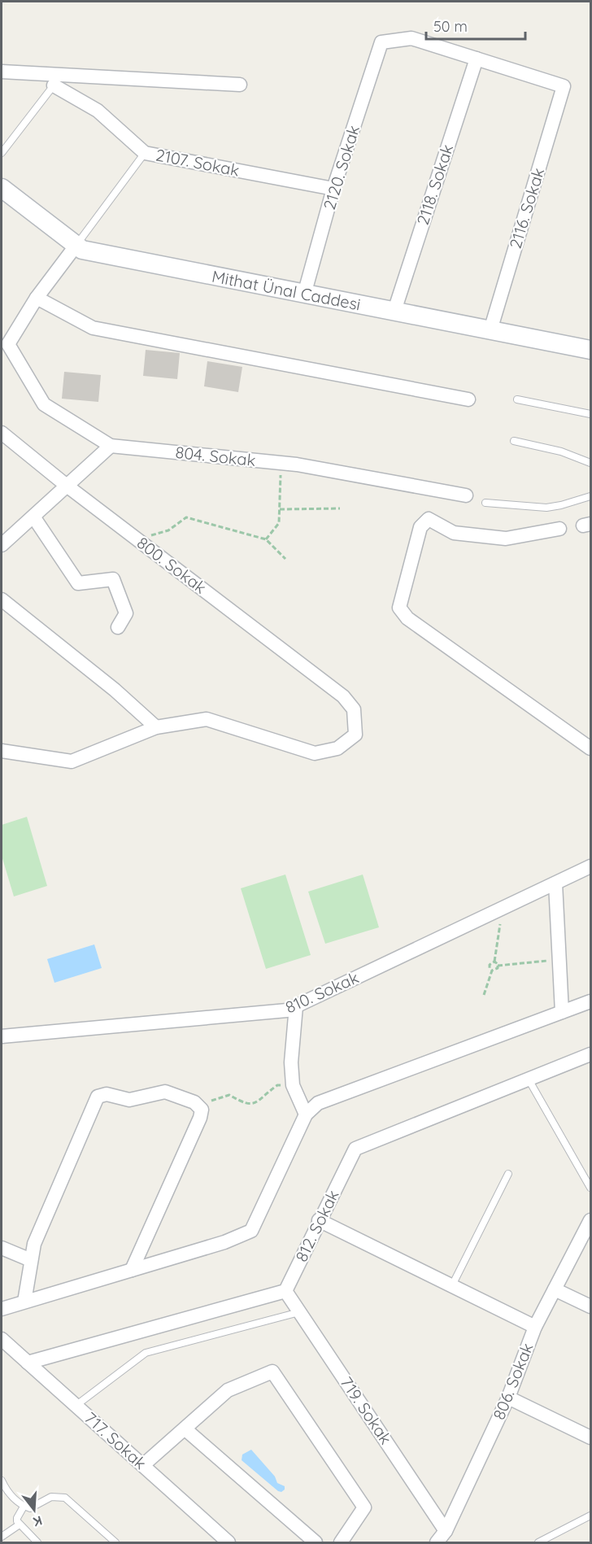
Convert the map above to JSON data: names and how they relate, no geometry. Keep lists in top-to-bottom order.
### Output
{
  "streets": {
    "main road": ["Mithat Ünal Caddesi"],
    "street": [
      "2107. Sokak",
      "2120. Sokak",
      "2118. Sokak",
      "2116. Sokak",
      "804. Sokak",
      "800. Sokak",
      "810. Sokak",
      "812. Sokak",
      "806. Sokak",
      "719. Sokak",
      "717. Sokak"
    ]
  },
  "crossings": [
    ["2107. Sokak", "2120. Sokak"],
    ["2120. Sokak", "2118. Sokak"],
    ["2120. Sokak", "2116. Sokak"],
    ["2120. Sokak", "Mithat Ünal Caddesi"],
    ["2118. Sokak", "2116. Sokak"],
    ["2118. Sokak", "Mithat Ünal Caddesi"],
    ["2116. Sokak", "Mithat Ünal Caddesi"],
    ["812. Sokak", "719. Sokak"],
    ["806. Sokak", "719. Sokak"]
  ],
  "scale_bar": "50 m",
  "north": "bottom"
}
